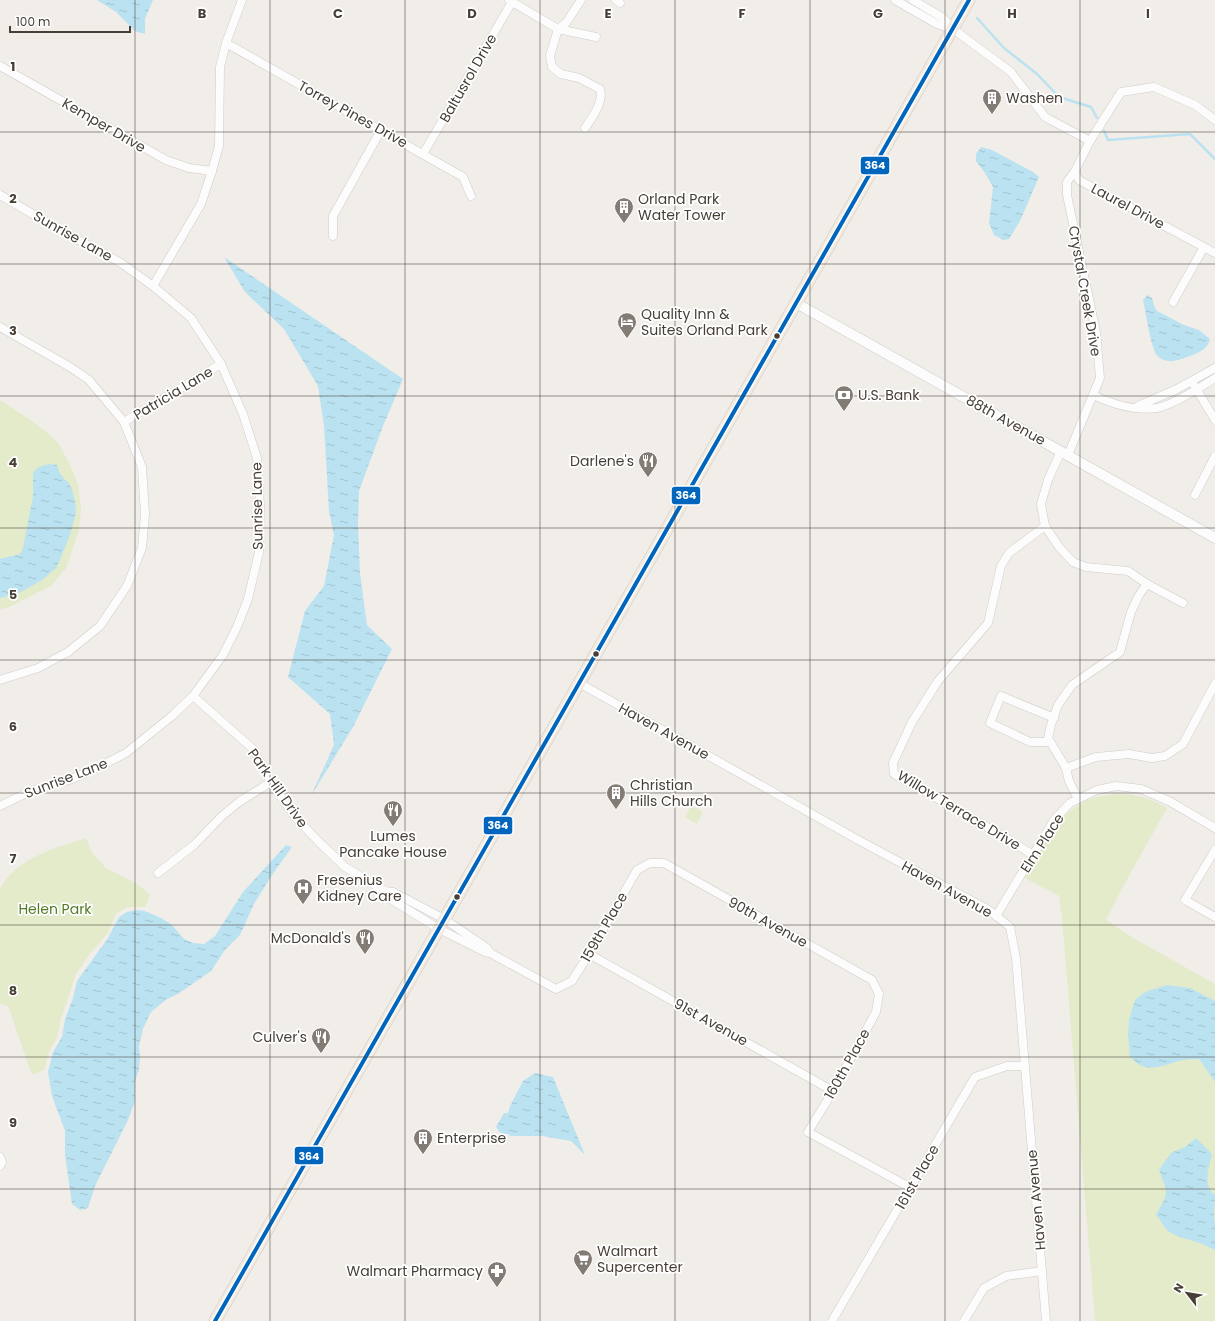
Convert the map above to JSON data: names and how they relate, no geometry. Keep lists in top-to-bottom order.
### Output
{
  "streets": {
    "street": [
      "Baltusrol Drive",
      "Torrey Pines Drive",
      "Kemper Drive",
      "Laurel Drive",
      "Sunrise Lane",
      "Crystal Creek Drive",
      "Patricia Lane",
      "88th Avenue",
      "Haven Avenue",
      "Park Hill Drive",
      "Willow Terrace Drive",
      "Elm Place",
      "90th Avenue",
      "159th Place",
      "91st Avenue",
      "160th Place",
      "161st Place"
    ]
  },
  "crossings": [
    ["Baltusrol Drive", "Torrey Pines Drive"],
    ["Laurel Drive", "Crystal Creek Drive"],
    ["Sunrise Lane", "Patricia Lane"],
    ["Sunrise Lane", "Park Hill Drive"],
    ["Crystal Creek Drive", "88th Avenue"],
    ["Crystal Creek Drive", "Willow Terrace Drive"],
    ["Haven Avenue", "Elm Place"],
    ["Haven Avenue", "161st Place"],
    ["Willow Terrace Drive", "Elm Place"],
    ["90th Avenue", "159th Place"],
    ["90th Avenue", "160th Place"],
    ["159th Place", "91st Avenue"],
    ["91st Avenue", "160th Place"],
    ["160th Place", "161st Place"]
  ],
  "parks": ["Helen Park"],
  "places": {
    "building": [
      "Washen",
      "Orland Park Water Tower",
      "Christian Hills Church",
      "Enterprise"
    ],
    "hotel": ["Quality Inn & Suites Orland Park"],
    "bank": ["U.S. Bank"],
    "restaurant": [
      "Darlene's",
      "Lumes Pancake House",
      "McDonald's",
      "Culver's"
    ],
    "hospital": ["Fresenius Kidney Care"],
    "supermarket": ["Walmart Supercenter"],
    "pharmacy": ["Walmart Pharmacy"]
  },
  "lines": ["transit line 364"],
  "scale_bar": "100 m",
  "north": "top left",
  "grid": {
    "columns": [
      "B",
      "C",
      "D",
      "E",
      "F",
      "G",
      "H",
      "I"
    ],
    "rows": [
      "1",
      "2",
      "3",
      "4",
      "5",
      "6",
      "7",
      "8",
      "9"
    ]
  }
}
